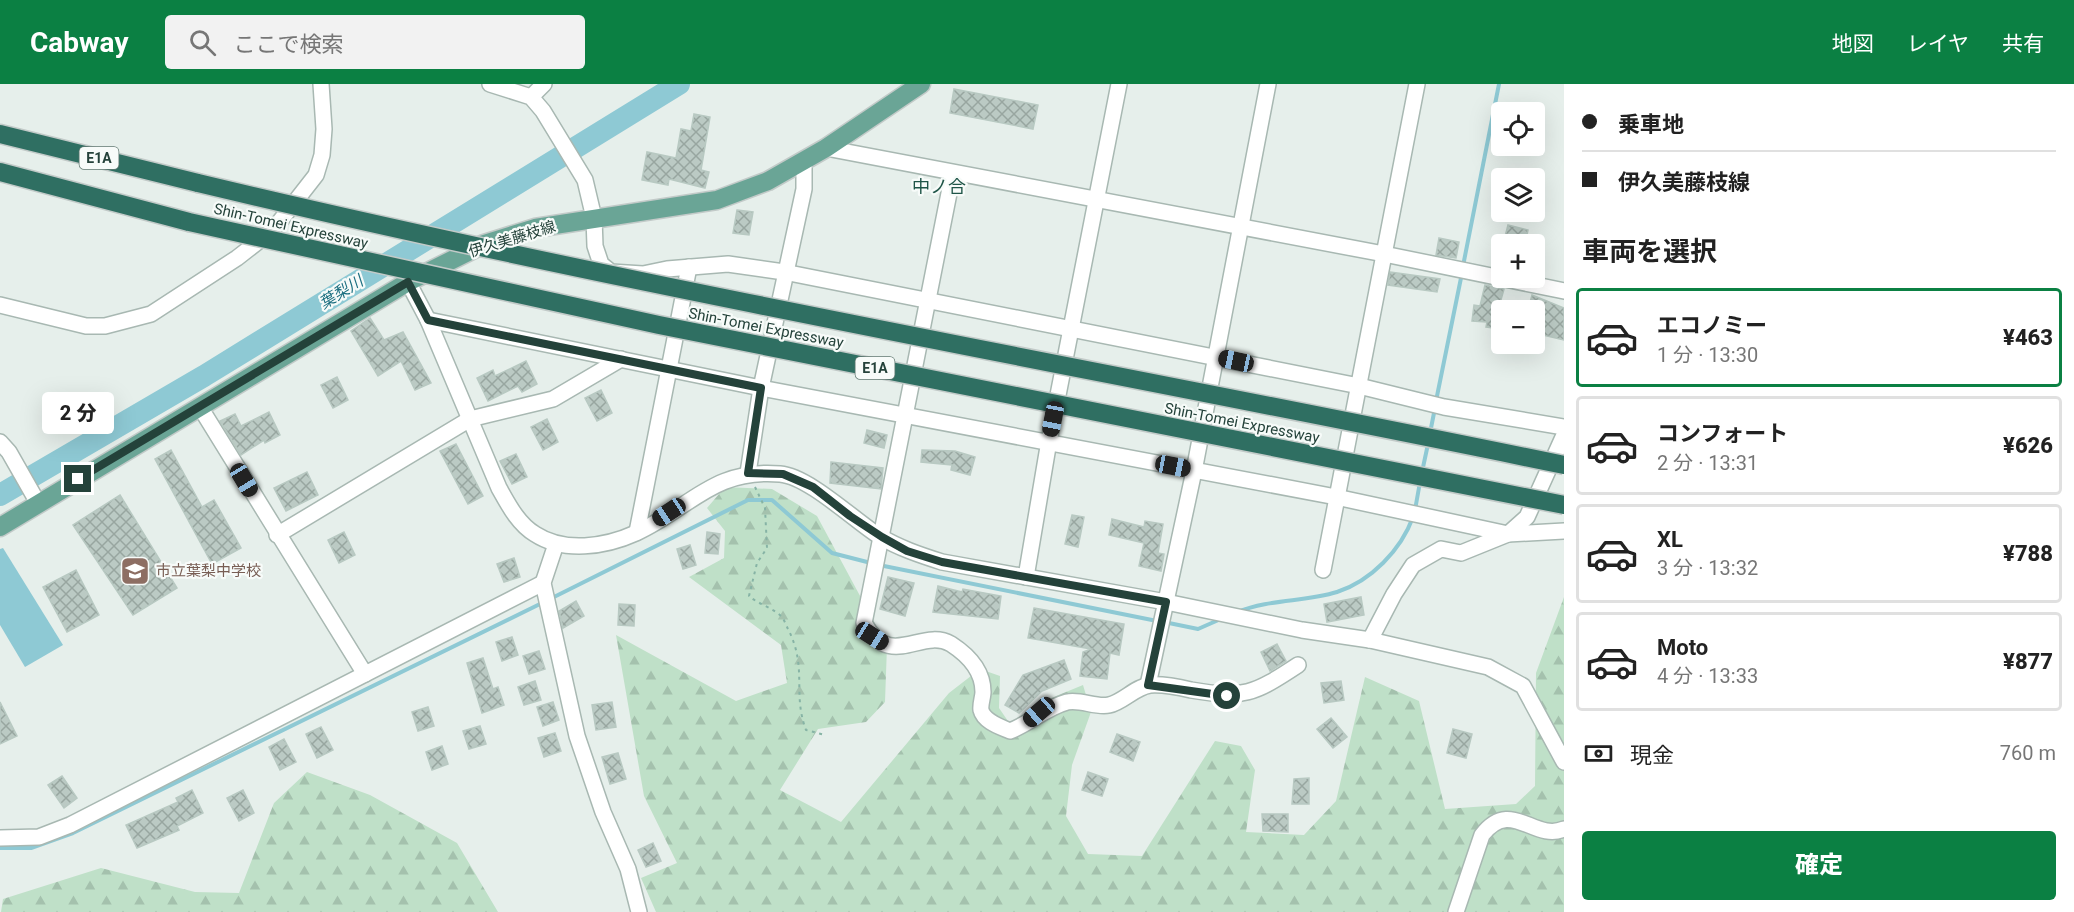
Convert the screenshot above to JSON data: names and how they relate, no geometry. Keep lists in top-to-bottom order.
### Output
{
  "streets": {
    "highway": ["E1A", "Shin-Tomei Expressway"],
    "main road": ["伊久美藤枝線"]
  },
  "districts": ["中ノ合"],
  "water": ["葉梨川"],
  "places": {
    "school or university": ["市立葉梨中学校"]
  },
  "page": {
    "header": "Cabway",
    "search": "ここで検索",
    "nav": ["地図", "レイヤ", "共有"],
    "banner": ["乗車地", "伊久美藤枝線"],
    "map_buttons": ["+", "−"],
    "heading": "車両を選択",
    "list": [
      {
        "name": "エコノミー",
        "note": "1 分 · 13:30",
        "value": "¥463"
      },
      {
        "name": "コンフォート",
        "note": "2 分 · 13:31",
        "value": "¥626"
      },
      {
        "name": "XL",
        "note": "3 分 · 13:32",
        "value": "¥788"
      },
      {
        "name": "Moto",
        "note": "4 分 · 13:33",
        "value": "¥877"
      }
    ],
    "bubble": "2 分",
    "pay": ["現金", "760 m"],
    "buttons": "確定"
  }
}
